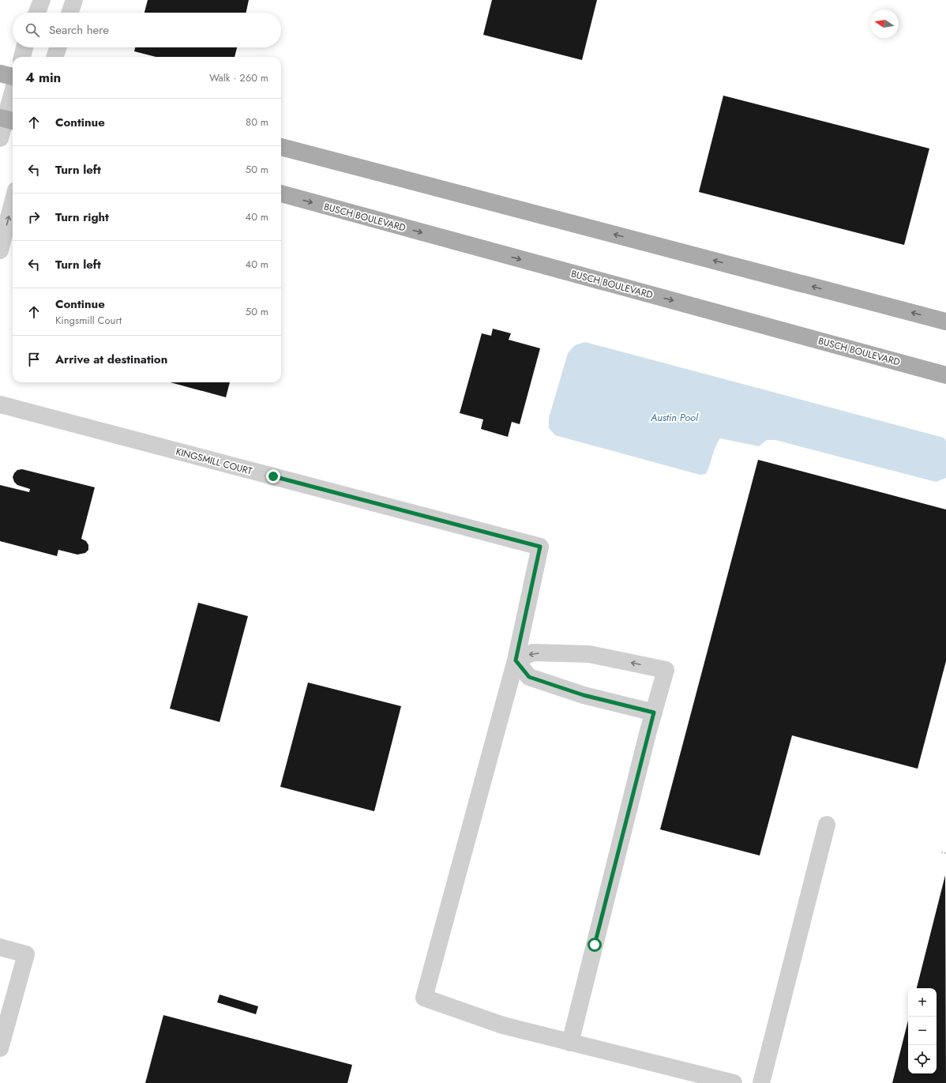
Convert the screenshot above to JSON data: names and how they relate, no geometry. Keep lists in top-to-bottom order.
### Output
{
  "streets": {
    "main road": ["BUSCH BOULEVARD"],
    "street": ["KINGSMILL COURT"]
  },
  "water": ["Austin Pool"],
  "north": "left",
  "page": {
    "search": "Search here",
    "heading": ["4 min", "Walk · 260 m"],
    "list": [
      ["Continue", "80 m"],
      ["Turn left", "50 m"],
      ["Turn right", "40 m"],
      ["Turn left", "40 m"],
      ["Continue", "Kingsmill Court", "50 m"],
      "Arrive at destination"
    ],
    "map_buttons": ["+", "−"]
  }
}
